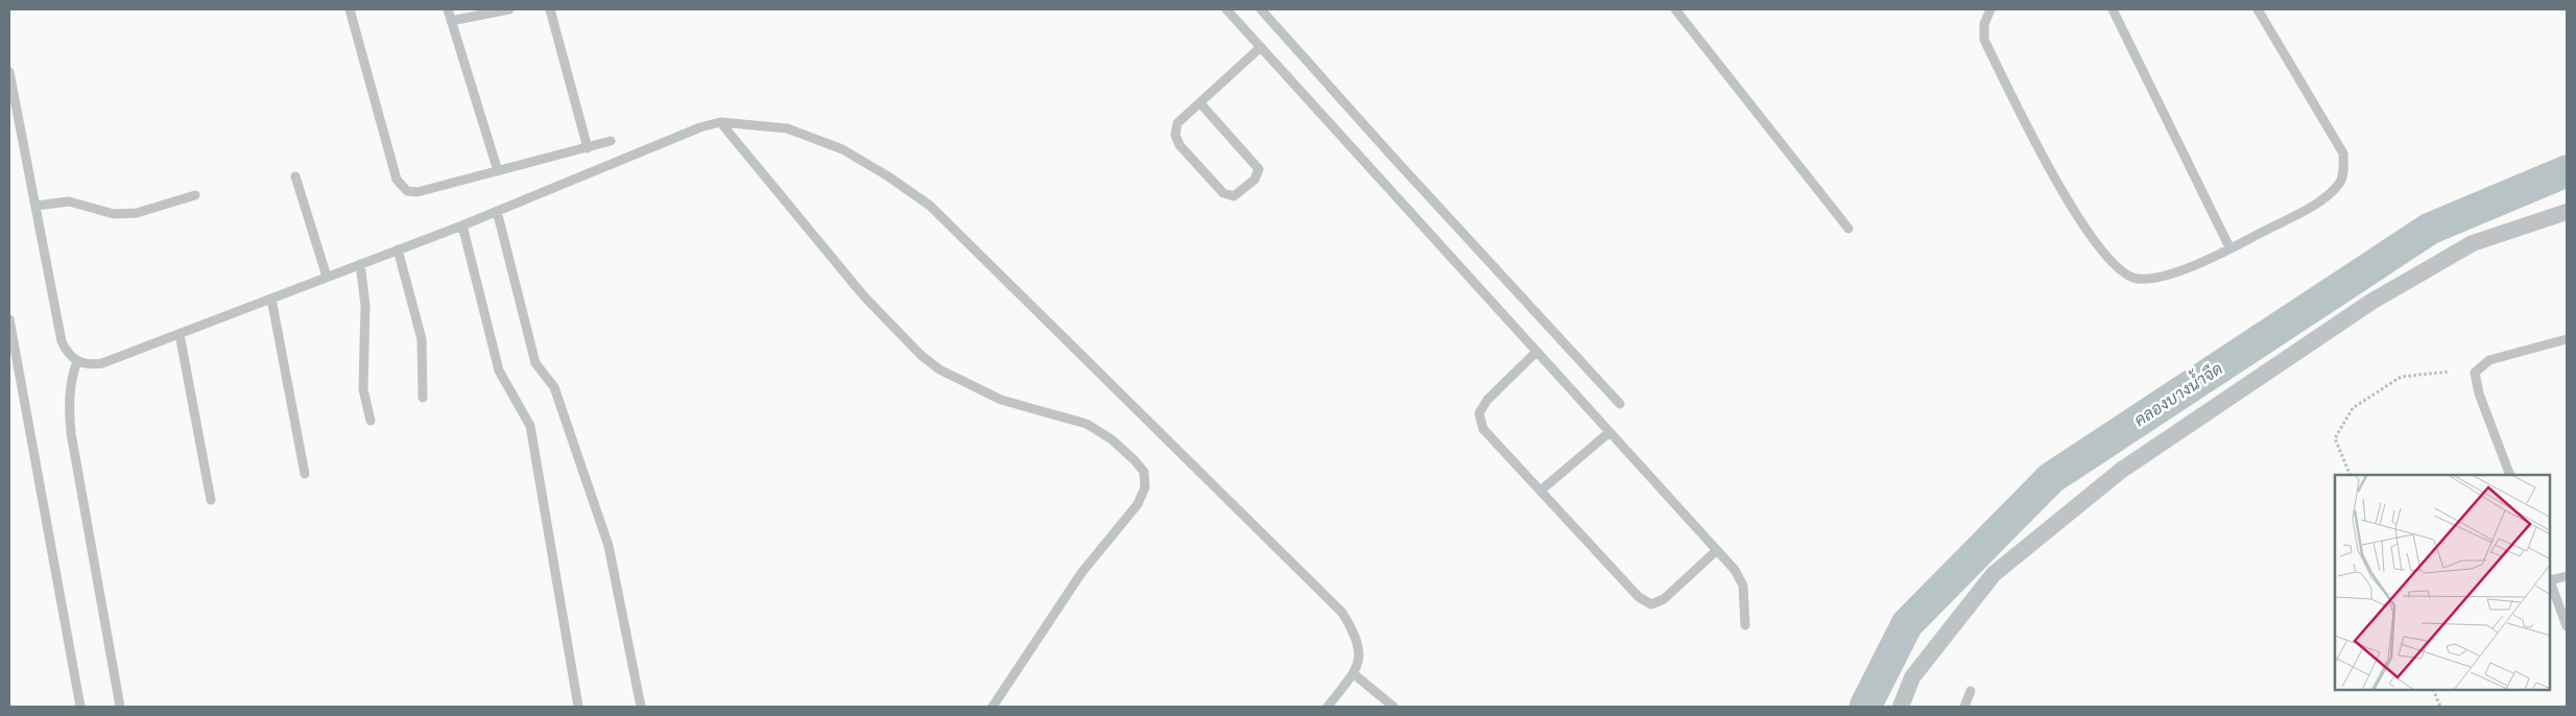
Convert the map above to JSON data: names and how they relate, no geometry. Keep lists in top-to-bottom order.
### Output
{
  "water": ["คลองบางน้ำจืด"]
}
